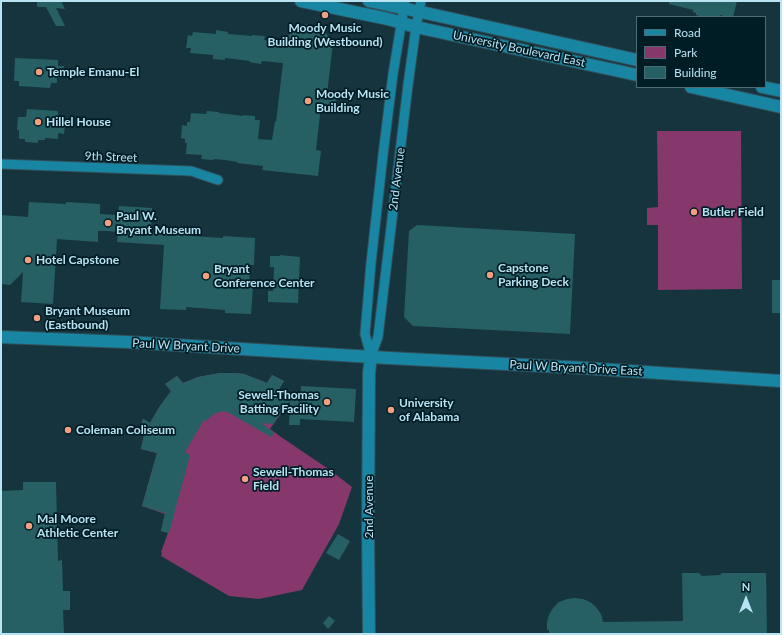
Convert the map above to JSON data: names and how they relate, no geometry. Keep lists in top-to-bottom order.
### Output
{
  "streets": {
    "main road": [
      "University Boulevard East",
      "2nd Avenue",
      "Paul W Bryant Drive",
      "Paul W Bryant Drive East"
    ],
    "street": ["9th Street"]
  },
  "crossings": [
    ["University Boulevard East", "2nd Avenue"],
    ["2nd Avenue", "Paul W Bryant Drive"],
    ["2nd Avenue", "Paul W Bryant Drive East"],
    ["Paul W Bryant Drive", "Paul W Bryant Drive East"]
  ],
  "places": [
    "Moody Music Building (Westbound)",
    "Temple Emanu-El",
    "Moody Music Building",
    "Hillel House",
    "Butler Field",
    "Paul W. Bryant Museum",
    "Hotel Capstone",
    "Capstone Parking Deck",
    "Bryant Conference Center",
    "Bryant Museum (Eastbound)",
    "Sewell-Thomas Batting Facility",
    "University of Alabama",
    "Coleman Coliseum",
    "Sewell-Thomas Field",
    "Mal Moore Athletic Center"
  ],
  "legend": ["Road", "Park", "Building"],
  "north": "top"
}
